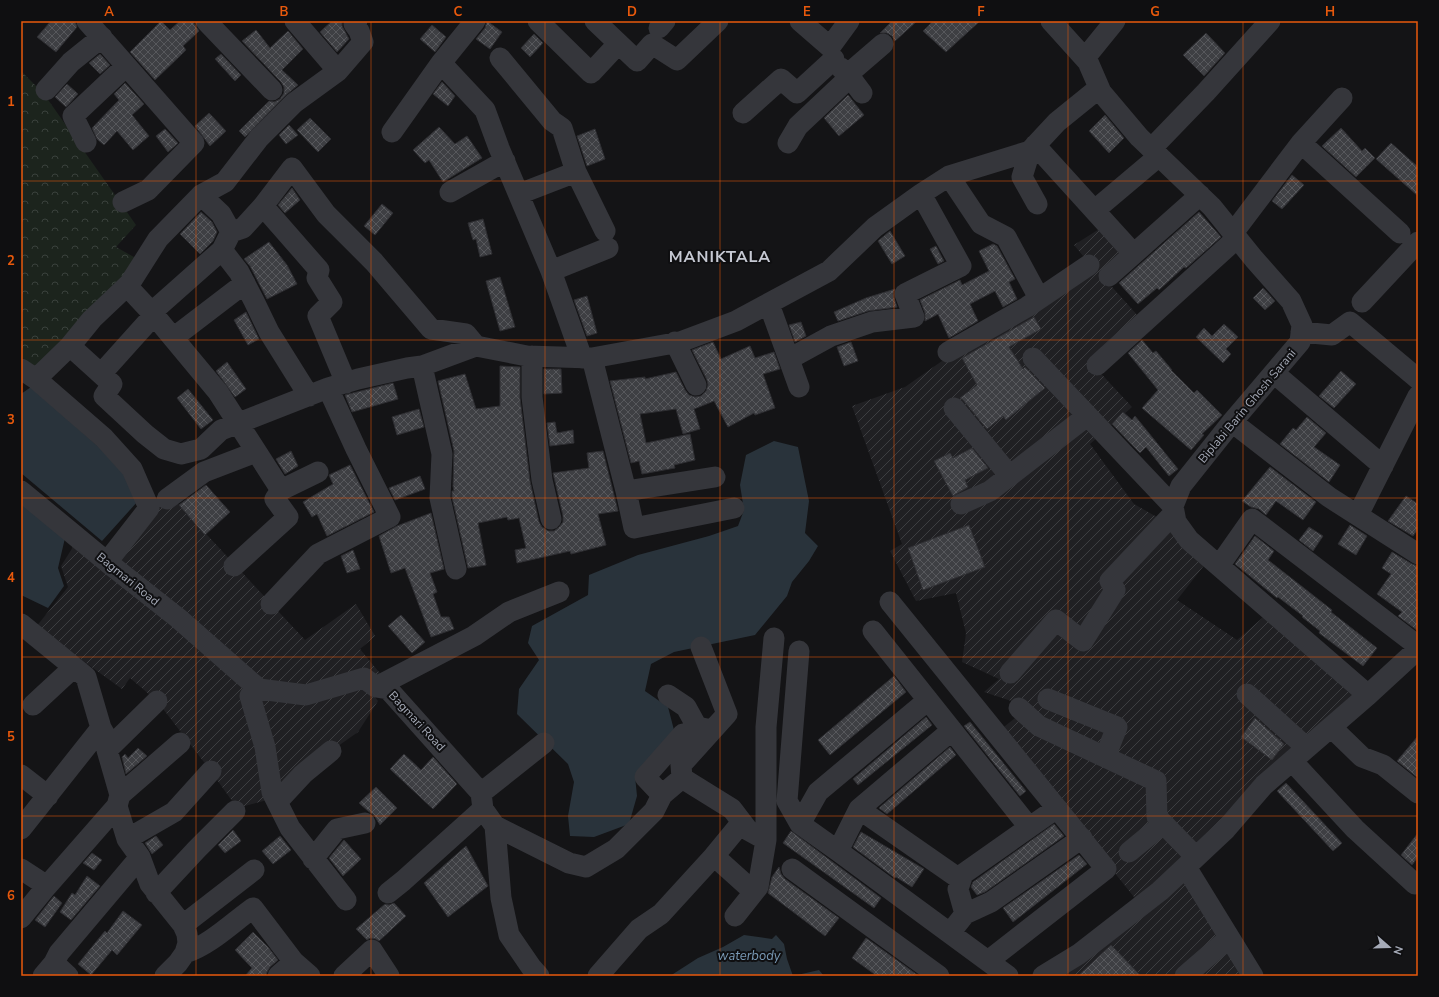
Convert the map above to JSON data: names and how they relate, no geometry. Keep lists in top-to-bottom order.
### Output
{
  "streets": {
    "street": ["Biplabi Barin Ghosh Sarani", "Bagmari Road"]
  },
  "districts": ["MANIKTALA"],
  "water": ["waterbody"],
  "north": "right",
  "grid": {
    "columns": [
      "A",
      "B",
      "C",
      "D",
      "E",
      "F",
      "G",
      "H"
    ],
    "rows": [
      "1",
      "2",
      "3",
      "4",
      "5",
      "6"
    ]
  }
}
